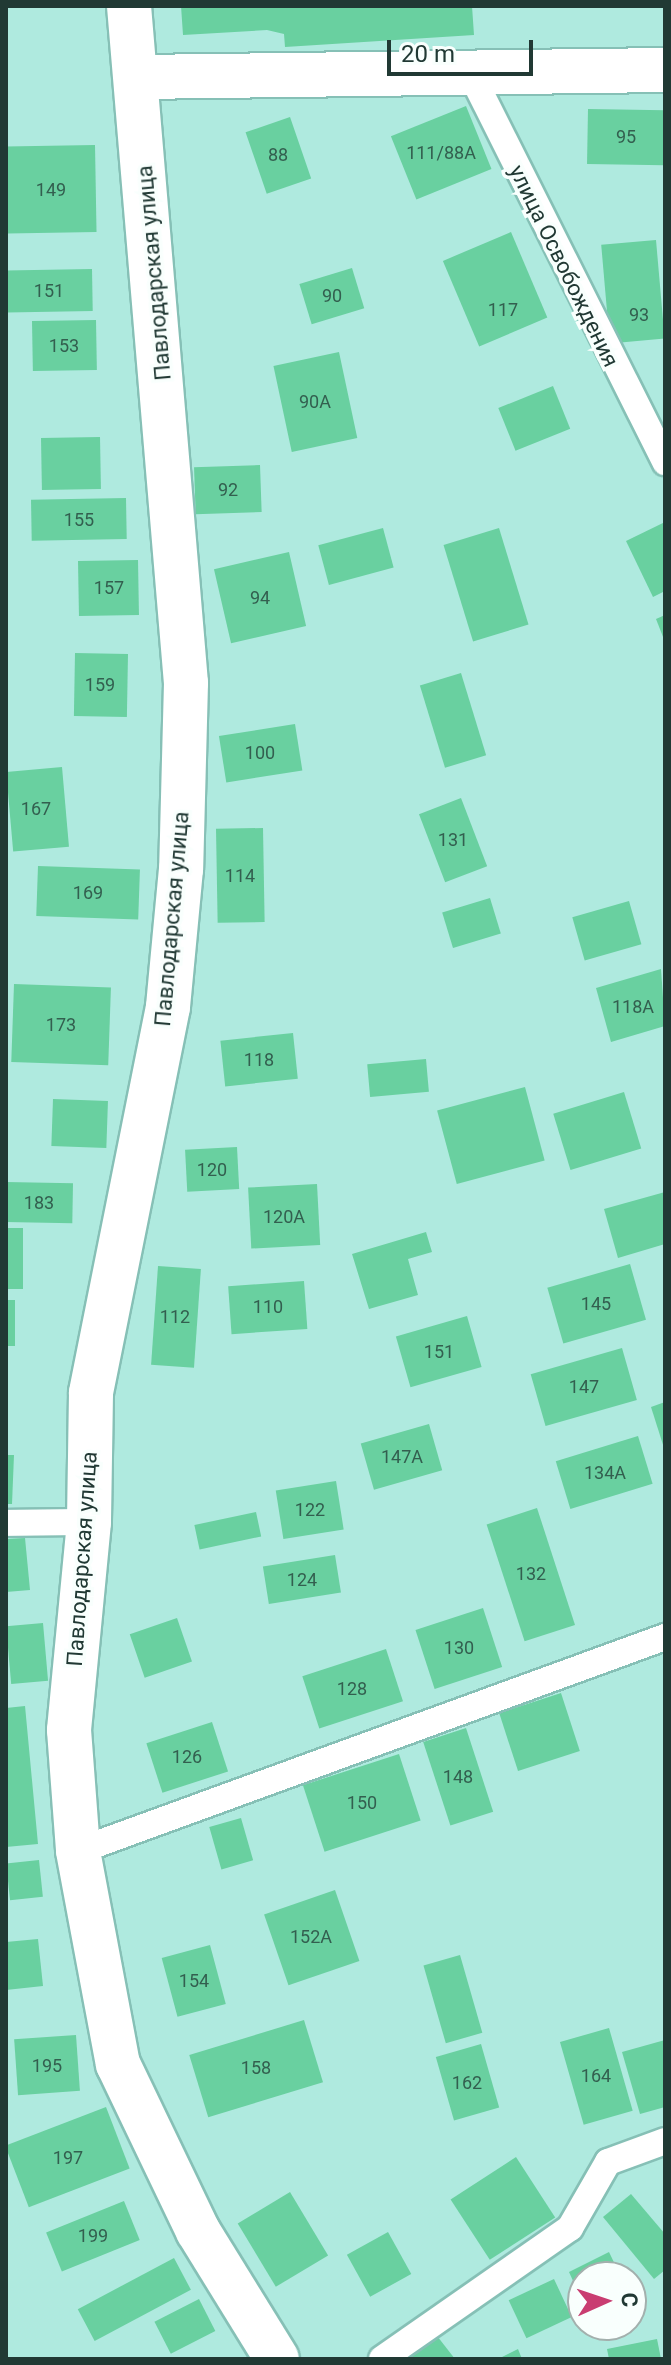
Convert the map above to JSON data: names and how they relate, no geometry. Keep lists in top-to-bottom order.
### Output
{
  "streets": {
    "street": ["Павлодарская улица"],
    "lane": ["улица Освобождения"]
  },
  "house_numbers": [
    "95",
    "111/88А",
    "88",
    "149",
    "151",
    "90",
    "117",
    "93",
    "153",
    "90А",
    "92",
    "155",
    "157",
    "94",
    "159",
    "100",
    "167",
    "131",
    "114",
    "169",
    "118А",
    "173",
    "118",
    "120",
    "183",
    "120А",
    "145",
    "110",
    "112",
    "151",
    "147",
    "147А",
    "134А",
    "122",
    "132",
    "124",
    "130",
    "128",
    "126",
    "148",
    "150",
    "152А",
    "154",
    "195",
    "158",
    "164",
    "162",
    "197",
    "199"
  ],
  "scale_bar": "20 m",
  "north": "right"
}
